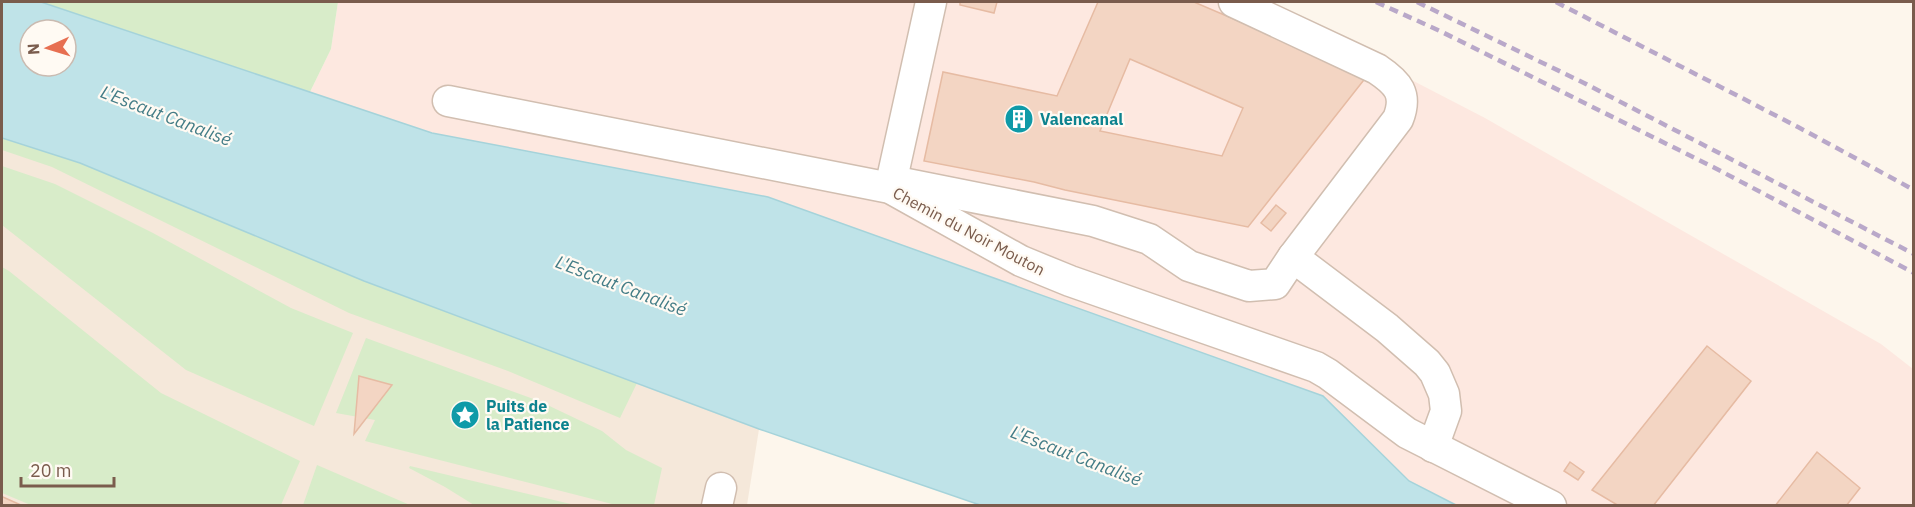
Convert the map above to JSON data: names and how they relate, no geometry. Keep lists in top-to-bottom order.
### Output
{
  "streets": {
    "street": ["Chemin du Noir Mouton"]
  },
  "water": ["L'Escaut Canalisé"],
  "places": {
    "building": ["Valencanal"],
    "place": ["Puits de la Patience"]
  },
  "scale_bar": "20 m",
  "north": "left"
}
